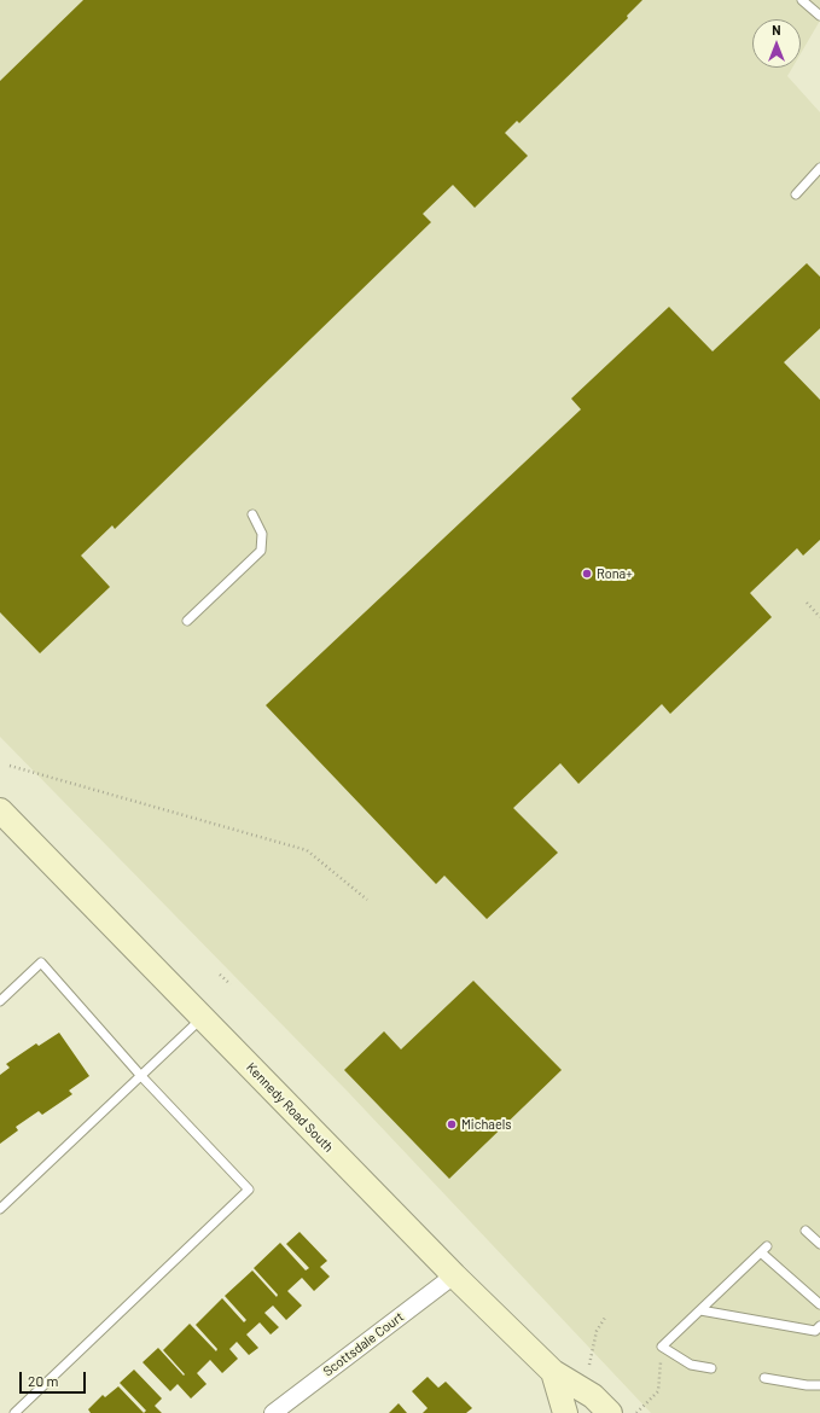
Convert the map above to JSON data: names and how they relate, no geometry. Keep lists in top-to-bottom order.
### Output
{
  "streets": {
    "main road": ["Kennedy Road South"],
    "street": ["Scottsdale Court"]
  },
  "crossings": [
    ["Kennedy Road South", "Scottsdale Court"]
  ],
  "places": ["Rona+", "Michaels"],
  "scale_bar": "20 m",
  "north": "top"
}
